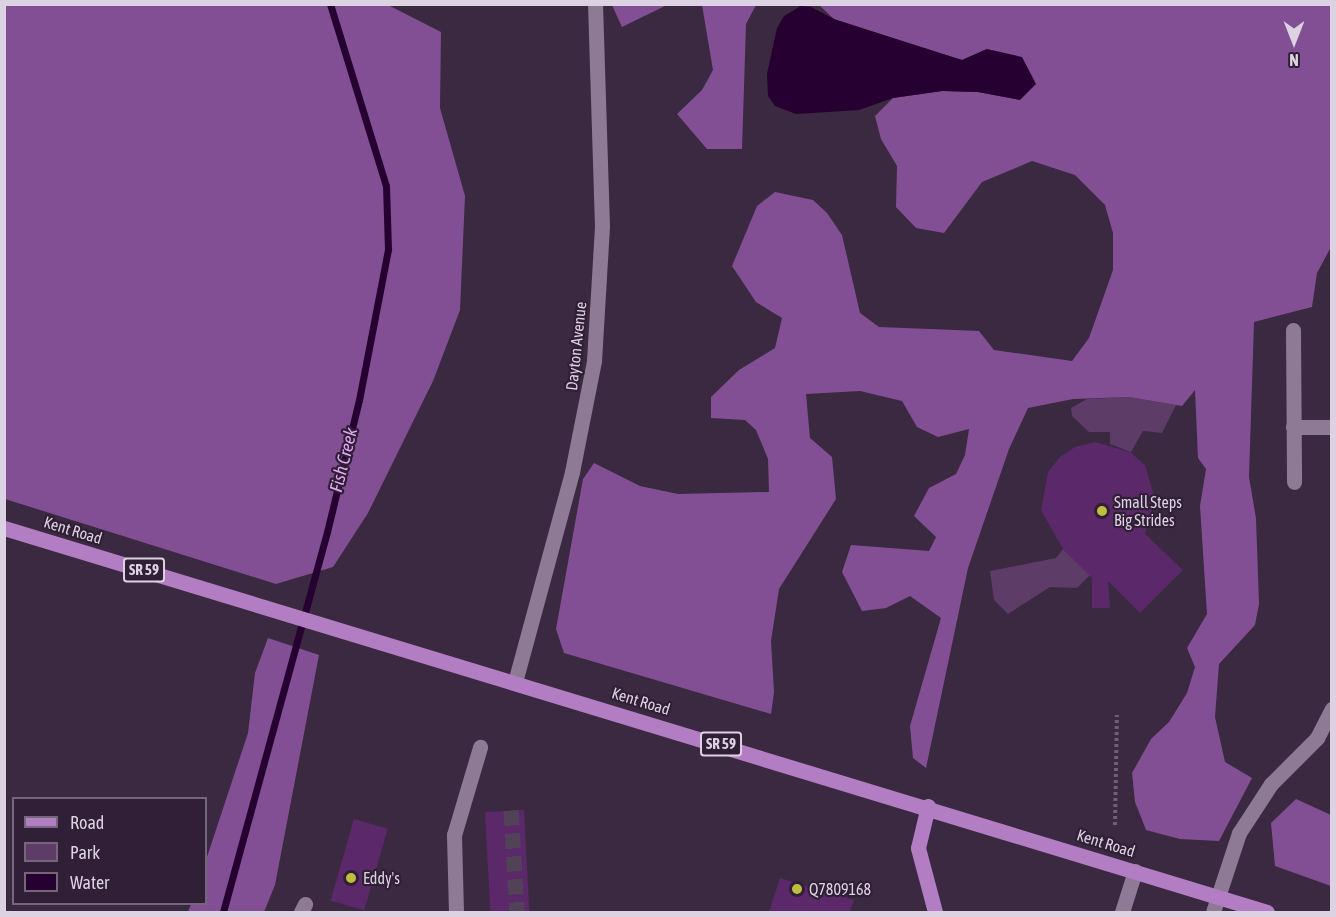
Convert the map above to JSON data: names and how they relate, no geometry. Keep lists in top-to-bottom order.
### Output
{
  "streets": {
    "main road": ["Kent Road", "SR 59"],
    "street": ["Dayton Avenue"]
  },
  "crossings": [
    ["Dayton Avenue", "Kent Road"]
  ],
  "water": ["Fish Creek"],
  "places": ["Small Steps Big Strides", "Eddy's", "Q7809168"],
  "legend": ["Road", "Park", "Water"],
  "north": "bottom"
}
